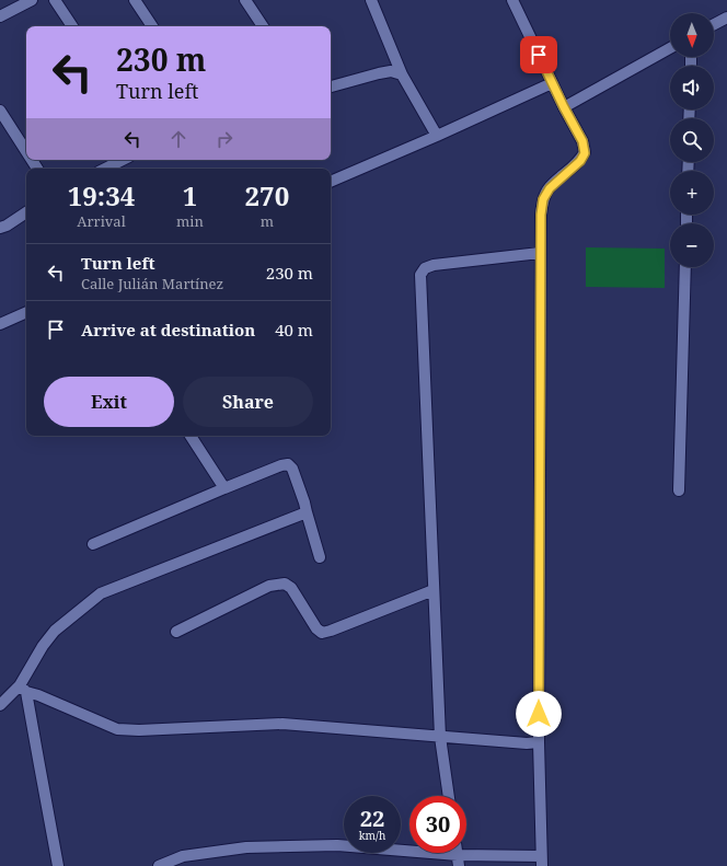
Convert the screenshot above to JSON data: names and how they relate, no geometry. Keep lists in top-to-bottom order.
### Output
{
  "north": "bottom",
  "page": {
    "map_buttons": ["+", "−"],
    "turn": ["230 m", "Turn left"],
    "eta": [
      "19:34",
      "Arrival",
      "1",
      "min",
      "270",
      "m"
    ],
    "list": [
      {
        "name": "Turn left",
        "note": "Calle Julián Martínez",
        "value": "230 m"
      },
      {
        "name": "Arrive at destination",
        "value": "40 m"
      }
    ],
    "buttons": ["Exit", "Share"],
    "speed": "22 km/h",
    "limit": "30"
  }
}
